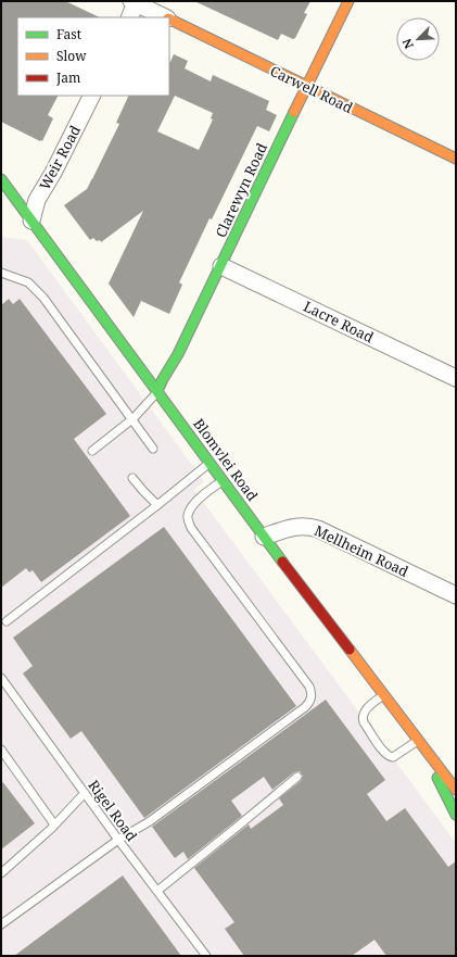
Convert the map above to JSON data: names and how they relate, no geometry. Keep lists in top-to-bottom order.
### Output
{
  "streets": {
    "street": [
      "Carwell Road",
      "Weir Road",
      "Clarewyn Road",
      "Lacre Road",
      "Blomvlei Road",
      "Mellheim Road"
    ],
    "lane": ["Rigel Road"]
  },
  "crossings": [
    ["Carwell Road", "Clarewyn Road"],
    ["Weir Road", "Blomvlei Road"],
    ["Clarewyn Road", "Lacre Road"],
    ["Clarewyn Road", "Blomvlei Road"],
    ["Blomvlei Road", "Mellheim Road"]
  ],
  "legend": ["Fast", "Slow", "Jam"],
  "north": "bottom left"
}
